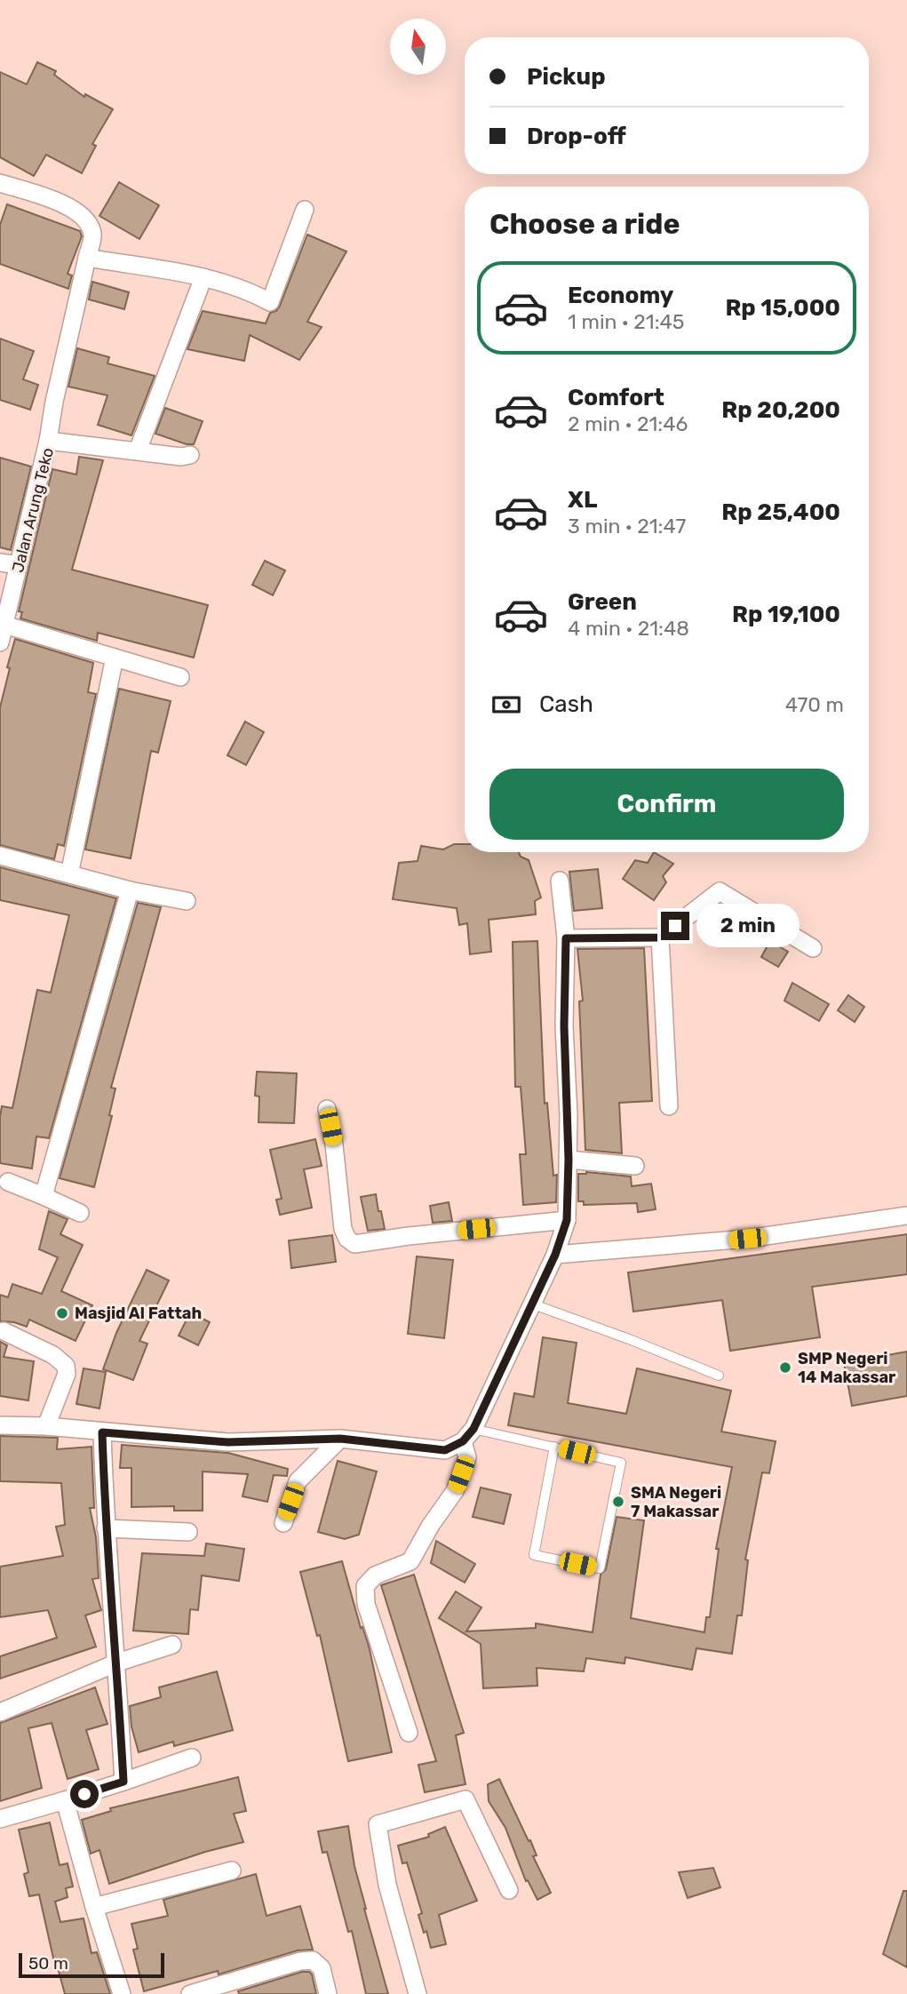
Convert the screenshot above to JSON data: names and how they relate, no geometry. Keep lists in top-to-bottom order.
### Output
{
  "streets": {
    "street": ["Jalan Arung Teko"]
  },
  "places": ["Masjid Al Fattah", "SMP Negeri 14 Makassar", "SMA Negeri 7 Makassar"],
  "scale_bar": "50 m",
  "north": "top",
  "page": {
    "banner": ["Pickup", "Drop-off"],
    "heading": "Choose a ride",
    "list": [
      {
        "name": "Economy",
        "note": "1 min · 21:45",
        "value": "Rp 15,000"
      },
      {
        "name": "Comfort",
        "note": "2 min · 21:46",
        "value": "Rp 20,200"
      },
      {
        "name": "XL",
        "note": "3 min · 21:47",
        "value": "Rp 25,400"
      },
      {
        "name": "Green",
        "note": "4 min · 21:48",
        "value": "Rp 19,100"
      }
    ],
    "pay": ["Cash", "470 m"],
    "buttons": "Confirm",
    "bubble": "2 min",
    "scale": "50 m"
  }
}
